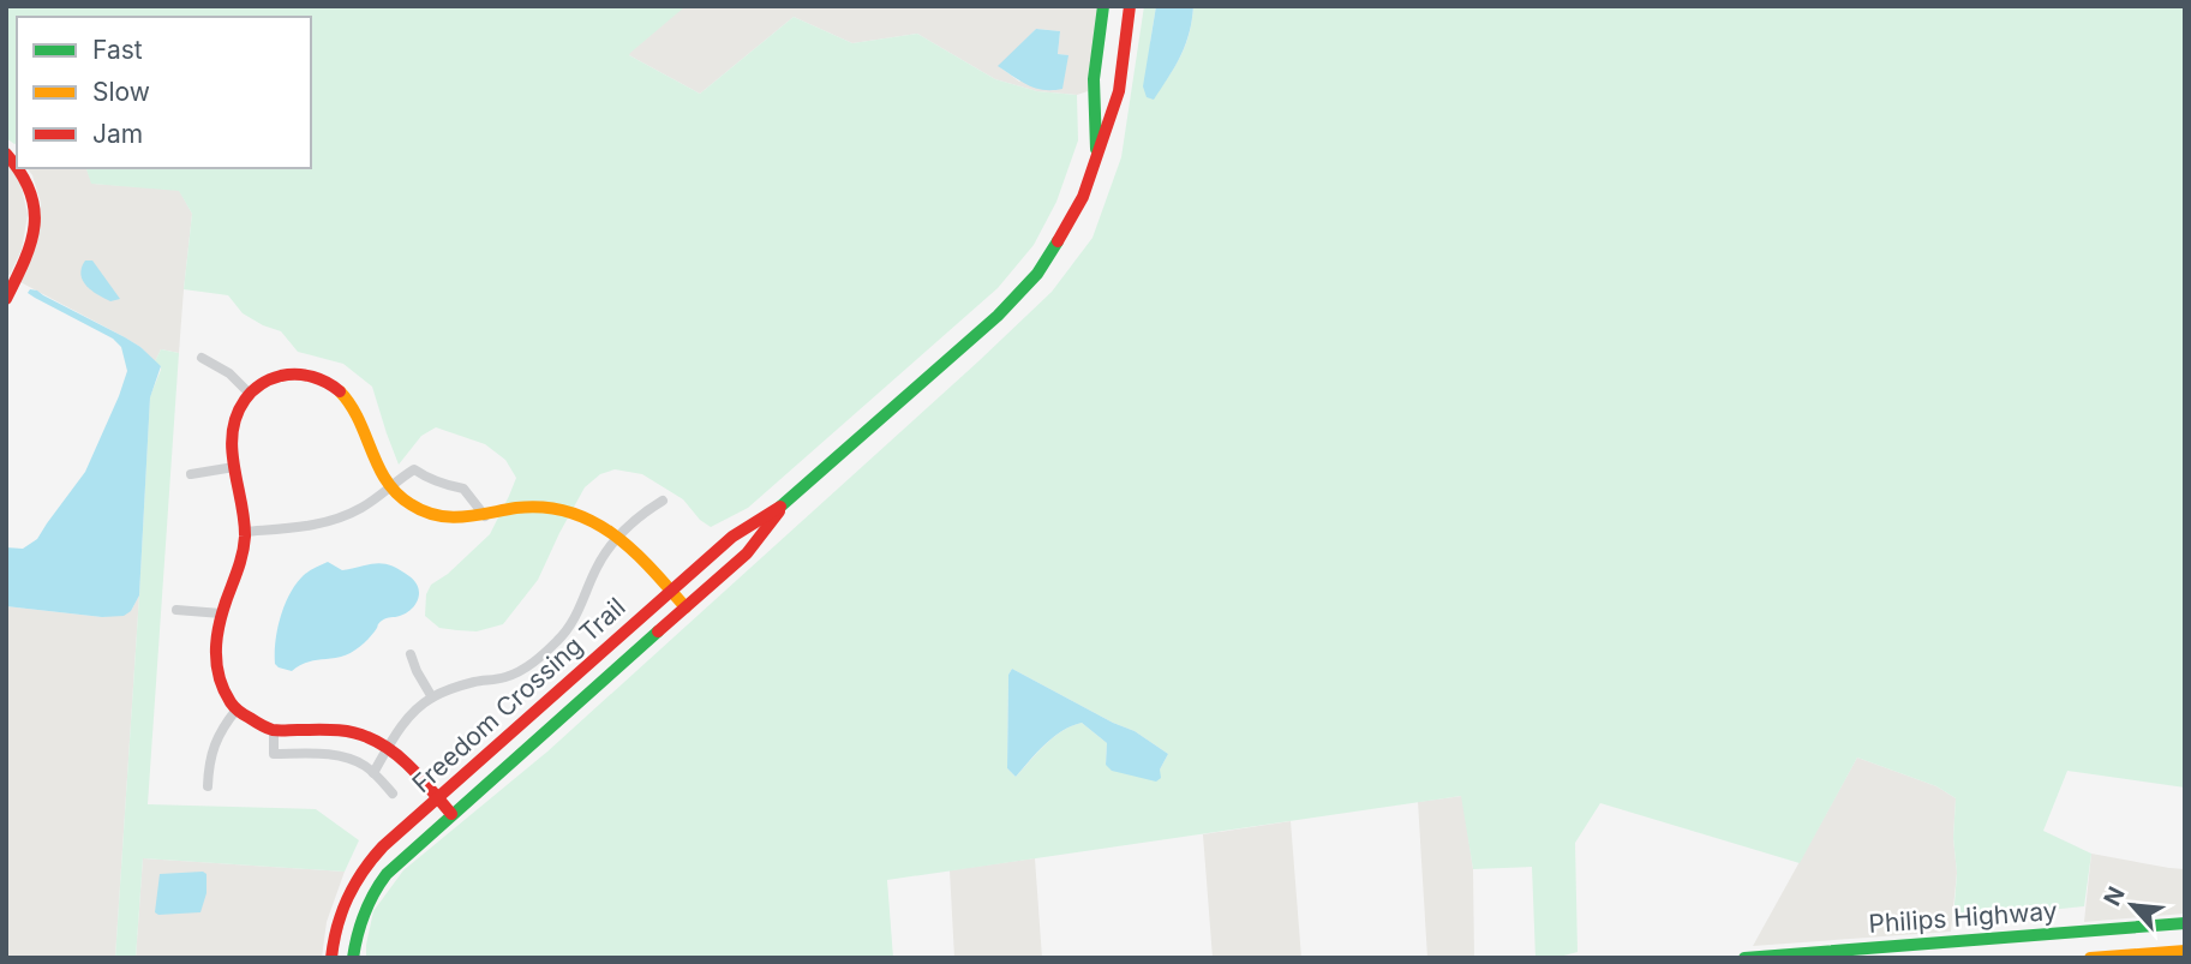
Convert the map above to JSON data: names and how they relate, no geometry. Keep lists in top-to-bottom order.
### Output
{
  "streets": {
    "street": ["Freedom Crossing Trail", "Philips Highway"]
  },
  "legend": ["Fast", "Slow", "Jam"],
  "north": "top left"
}
